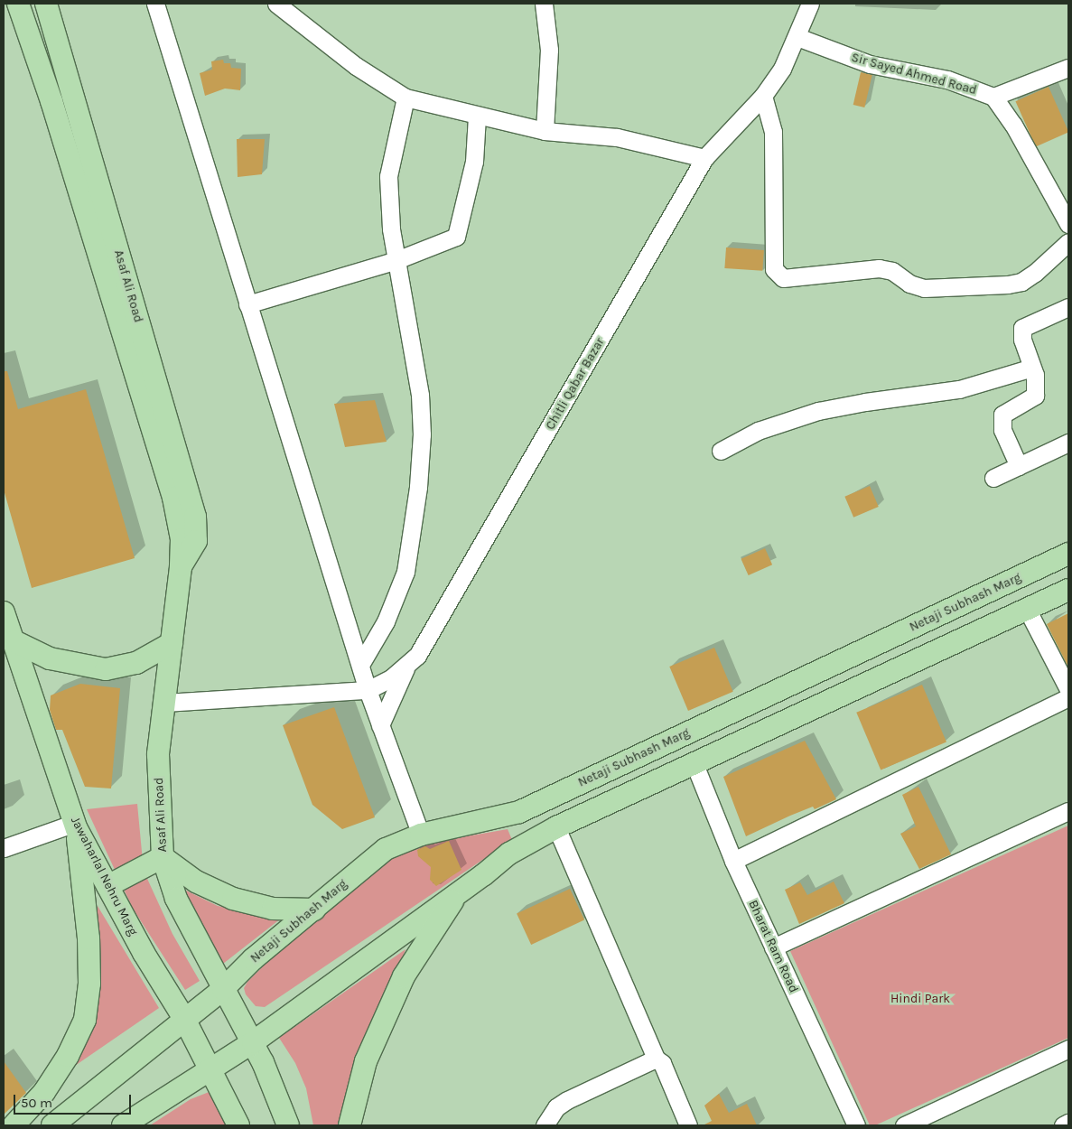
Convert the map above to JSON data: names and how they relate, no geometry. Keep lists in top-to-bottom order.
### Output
{
  "streets": {
    "main road": ["Asaf Ali Road", "Netaji Subhash Marg", "Jawaharlal Nehru Marg"],
    "street": ["Sir Sayed Ahmed Road", "Chitli Qabar Bazar", "Bharat Ram Road"]
  },
  "crossings": [
    ["Sir Sayed Ahmed Road", "Chitli Qabar Bazar"],
    ["Asaf Ali Road", "Chitli Qabar Bazar"],
    ["Asaf Ali Road", "Netaji Subhash Marg"],
    ["Netaji Subhash Marg", "Jawaharlal Nehru Marg"]
  ],
  "parks": ["Hindi Park"],
  "scale_bar": "50 m"
}
